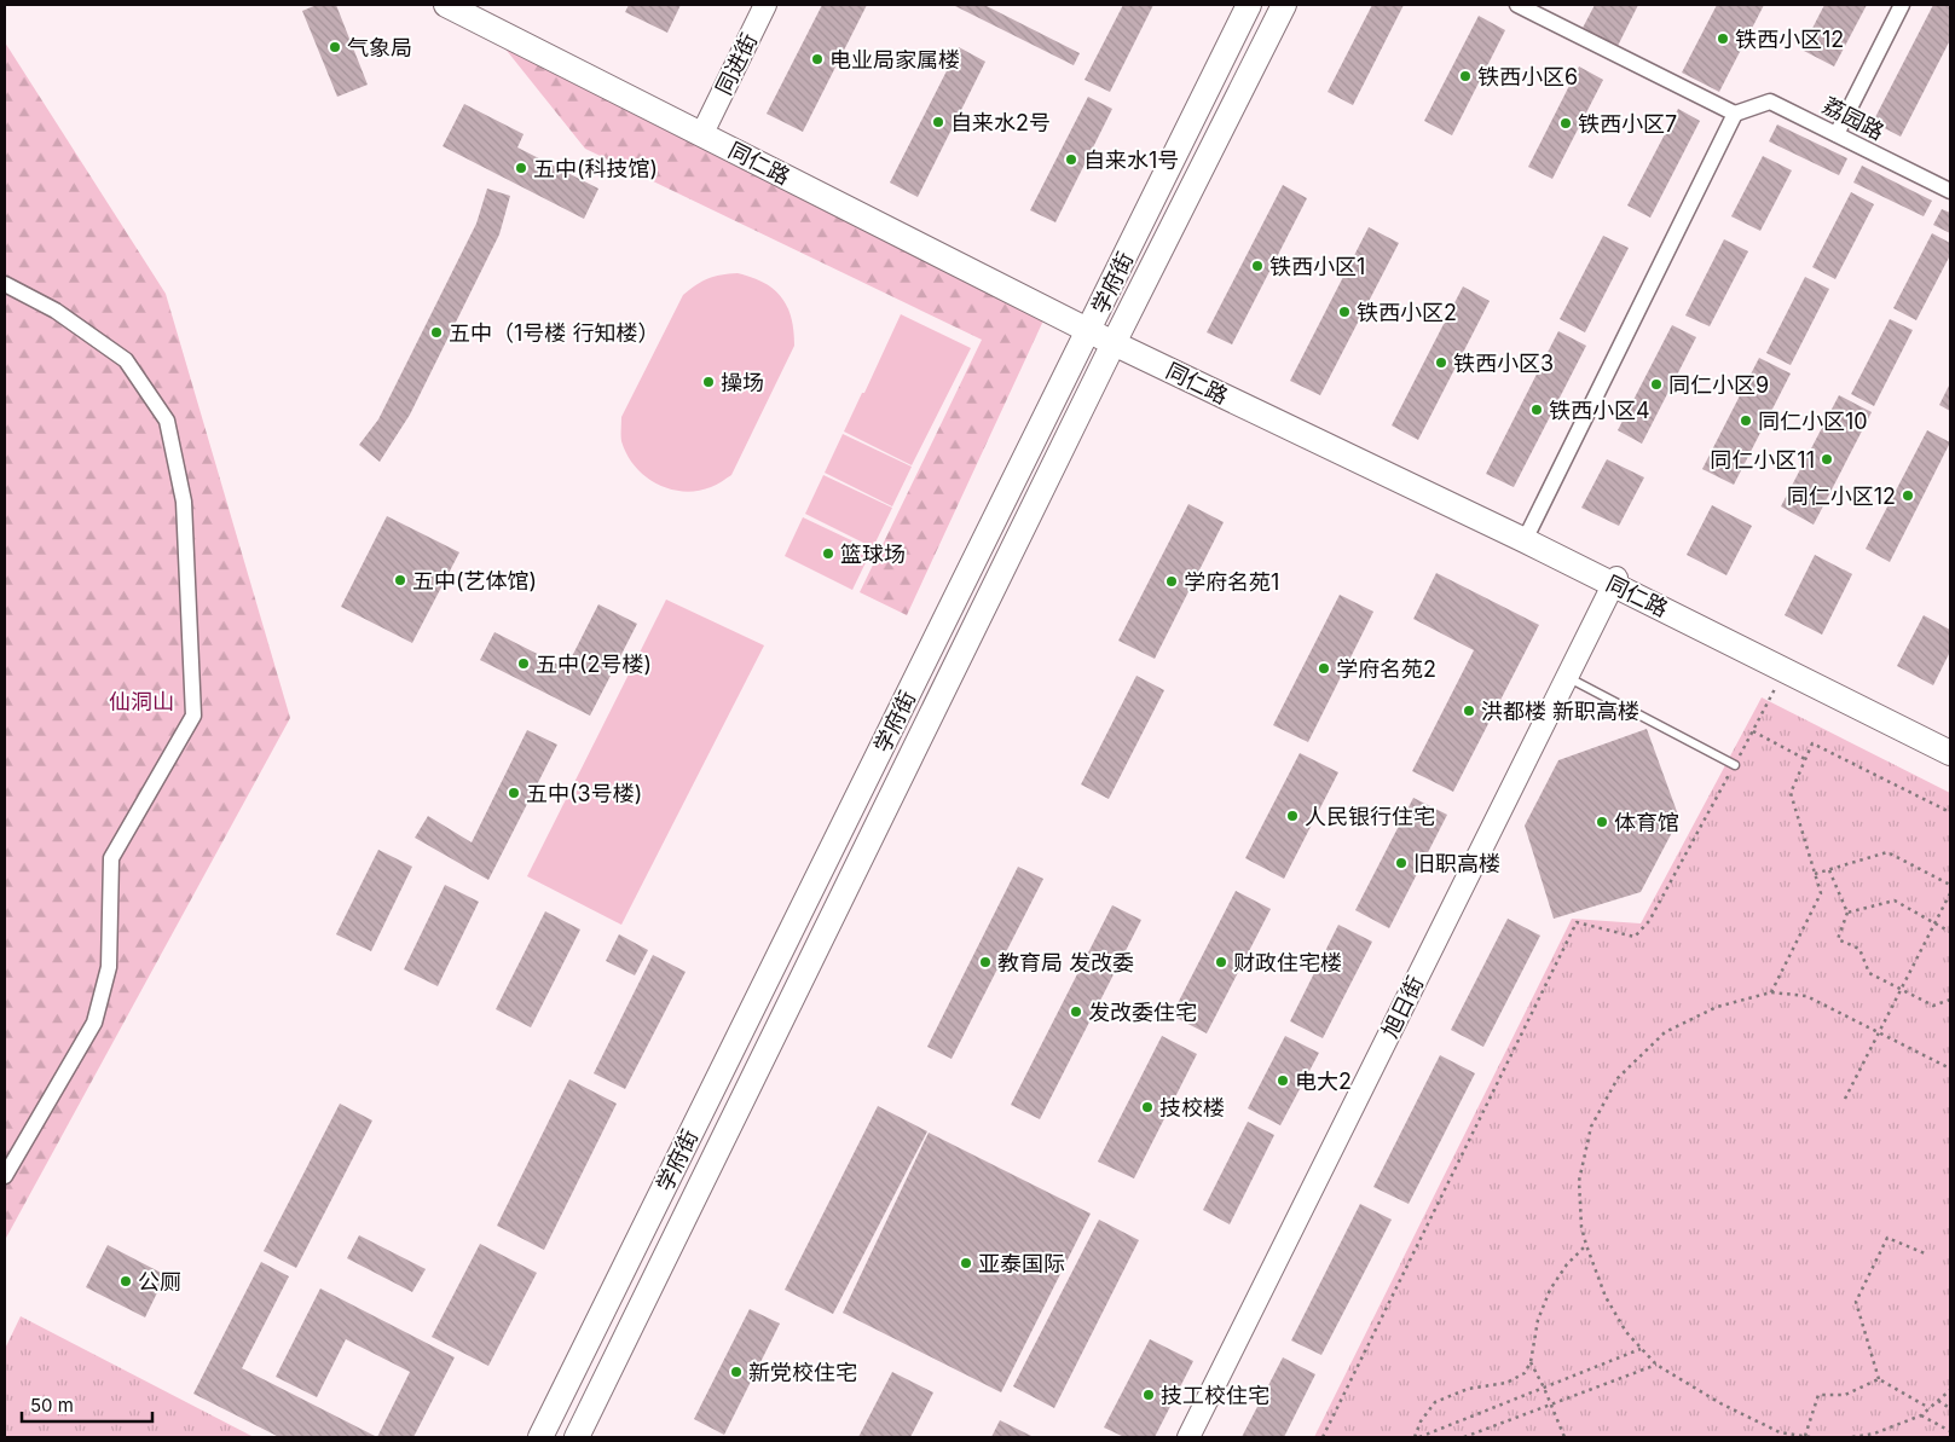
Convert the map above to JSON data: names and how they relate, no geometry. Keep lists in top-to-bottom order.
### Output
{
  "streets": {
    "main road": [
      "同进街",
      "同仁路",
      "学府街",
      "旭日街"
    ],
    "street": ["荔园路"]
  },
  "crossings": [
    ["同进街", "同仁路"],
    ["同仁路", "学府街"],
    ["同仁路", "旭日街"]
  ],
  "parks": ["仙洞山"],
  "places": [
    "铁西小区12",
    "气象局",
    "电业局家属楼",
    "铁西小区6",
    "自来水2号",
    "铁西小区7",
    "自来水1号",
    "五中(科技馆)",
    "铁西小区1",
    "铁西小区2",
    "五中（1号楼 行知楼）",
    "铁西小区3",
    "操场",
    "同仁小区9",
    "铁西小区4",
    "同仁小区10",
    "同仁小区11",
    "同仁小区12",
    "篮球场",
    "五中(艺体馆)",
    "学府名苑1",
    "五中(2号楼)",
    "学府名苑2",
    "洪都楼 新职高楼",
    "五中(3号楼)",
    "人民银行住宅",
    "体育馆",
    "旧职高楼",
    "教育局 发改委",
    "财政住宅楼",
    "发改委住宅",
    "电大2",
    "技校楼",
    "亚泰国际",
    "公厕",
    "新党校住宅",
    "技工校住宅"
  ],
  "scale_bar": "50 m"
}
